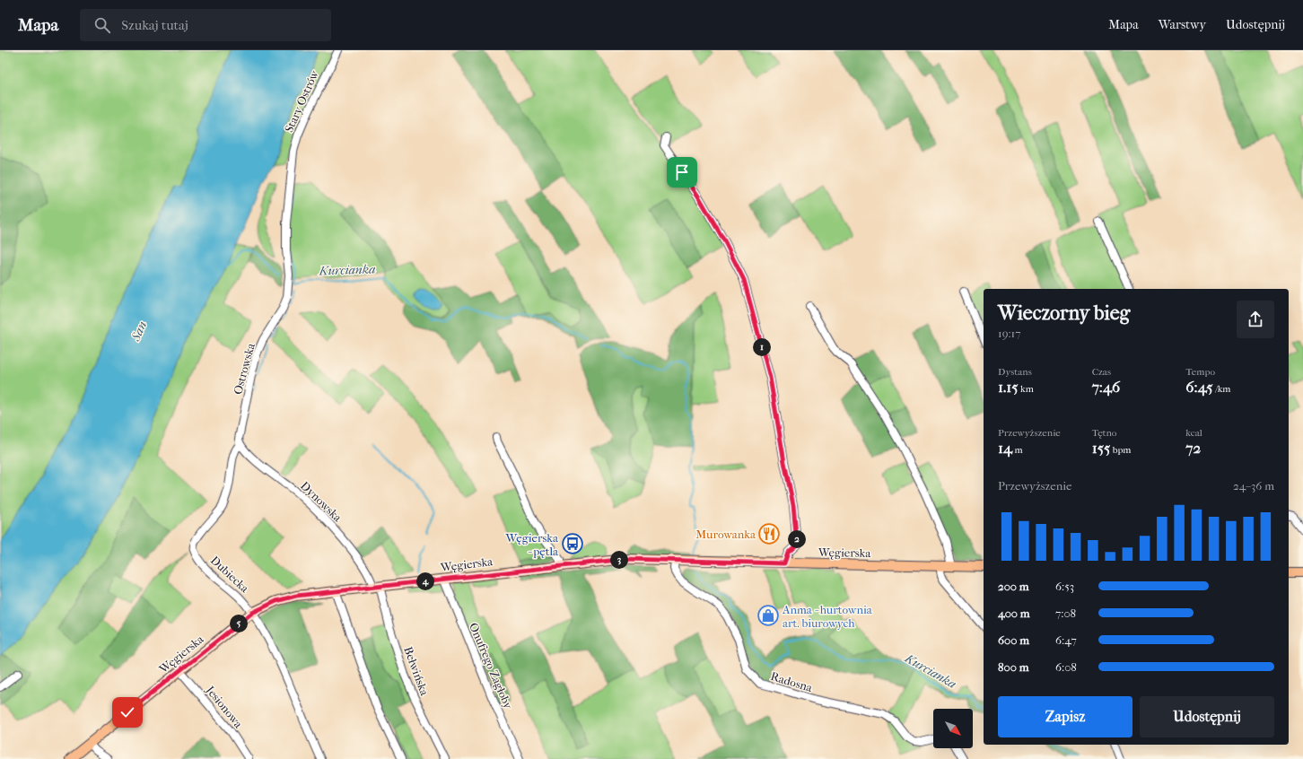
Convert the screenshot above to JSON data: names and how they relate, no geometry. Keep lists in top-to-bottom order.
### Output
{
  "streets": {
    "main road": ["Węgierska"],
    "street": [
      "Stary Ostrów",
      "Ostrowska",
      "Dynowska",
      "Dubiecka",
      "Onufrego Zagłoby",
      "Bełwińska",
      "Radosna",
      "Jesionowa"
    ]
  },
  "crossings": [
    ["Stary Ostrów", "Ostrowska"],
    ["Ostrowska", "Dynowska"],
    ["Ostrowska", "Dubiecka"],
    ["Dynowska", "Węgierska"],
    ["Dynowska", "Bełwińska"],
    ["Węgierska", "Dubiecka"],
    ["Węgierska", "Onufrego Zagłoby"],
    ["Węgierska", "Bełwińska"],
    ["Węgierska", "Radosna"],
    ["Węgierska", "Jesionowa"]
  ],
  "water": ["Kurcianka", "San"],
  "places": {
    "restaurant": ["Murowanka"],
    "bus stop": ["Węgierska - pętla"],
    "shop": ["Anma - hurtownia art. biurowych"]
  },
  "north": "bottom right",
  "page": {
    "header": "Mapa",
    "search": "Szukaj tutaj",
    "nav": ["Mapa", "Warstwy", "Udostępnij"],
    "heading": ["Wieczorny bieg", "19:17"],
    "pins": [
      "1",
      "2",
      "3",
      "4",
      "5"
    ],
    "stats": [
      ["Dystans", "1.15 km"],
      ["Czas", "7:46"],
      ["Tempo", "6:45 /km"],
      ["Przewyższenie", "14 m"],
      ["Tętno", "155 bpm"],
      ["kcal", "72"]
    ],
    "chart": ["Przewyższenie", "24–36 m"],
    "list": [
      {
        "name": "200 m",
        "note": "6:53"
      },
      {
        "name": "400 m",
        "note": "7:08"
      },
      {
        "name": "600 m",
        "note": "6:47"
      },
      {
        "name": "800 m",
        "note": "6:08"
      }
    ],
    "buttons": ["Zapisz", "Udostępnij"]
  }
}
